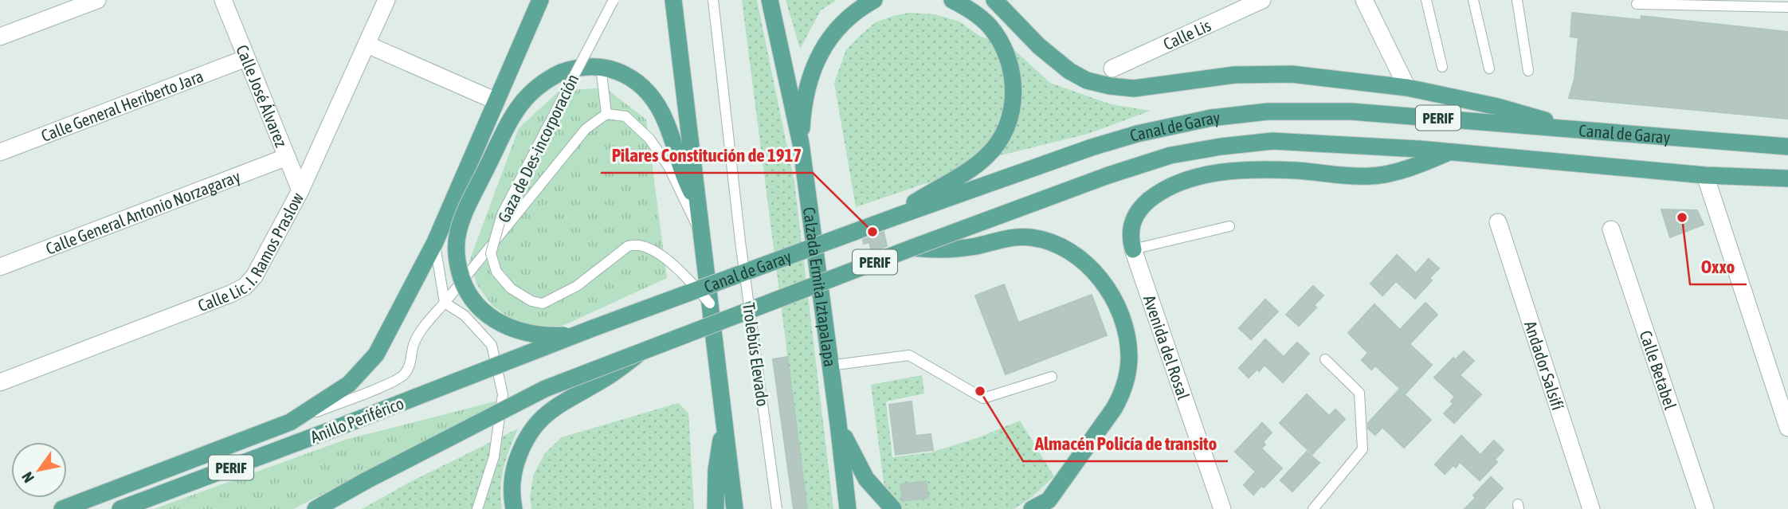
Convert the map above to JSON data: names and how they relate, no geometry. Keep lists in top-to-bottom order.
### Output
{
  "streets": {
    "main road": [
      "PERIF",
      "Canal de Garay",
      "Calzada Ermita Iztapalapa",
      "Anillo Periférico"
    ],
    "street": [
      "Calle Lis",
      "Calle José Álvarez",
      "Calle General Heriberto Jara",
      "Calle General Antonio Norzagaray",
      "Calle Lic. I. Ramos Praslow",
      "Avenida del Rosal",
      "Andador Salsifí",
      "Calle Betabel"
    ],
    "lane": ["Gaza de Des-incorporación", "Trolebús Elevado"]
  },
  "crossings": [
    ["Calle José Álvarez", "Calle General Heriberto Jara"],
    ["Calle José Álvarez", "Calle General Antonio Norzagaray"],
    ["Calle José Álvarez", "Calle Lic. I. Ramos Praslow"],
    ["PERIF", "Canal de Garay"],
    ["Canal de Garay", "Anillo Periférico"]
  ],
  "places": ["Oxxo", "Pilares Constitución de 1917", "Almacén Policía de transito"],
  "north": "bottom left"
}
